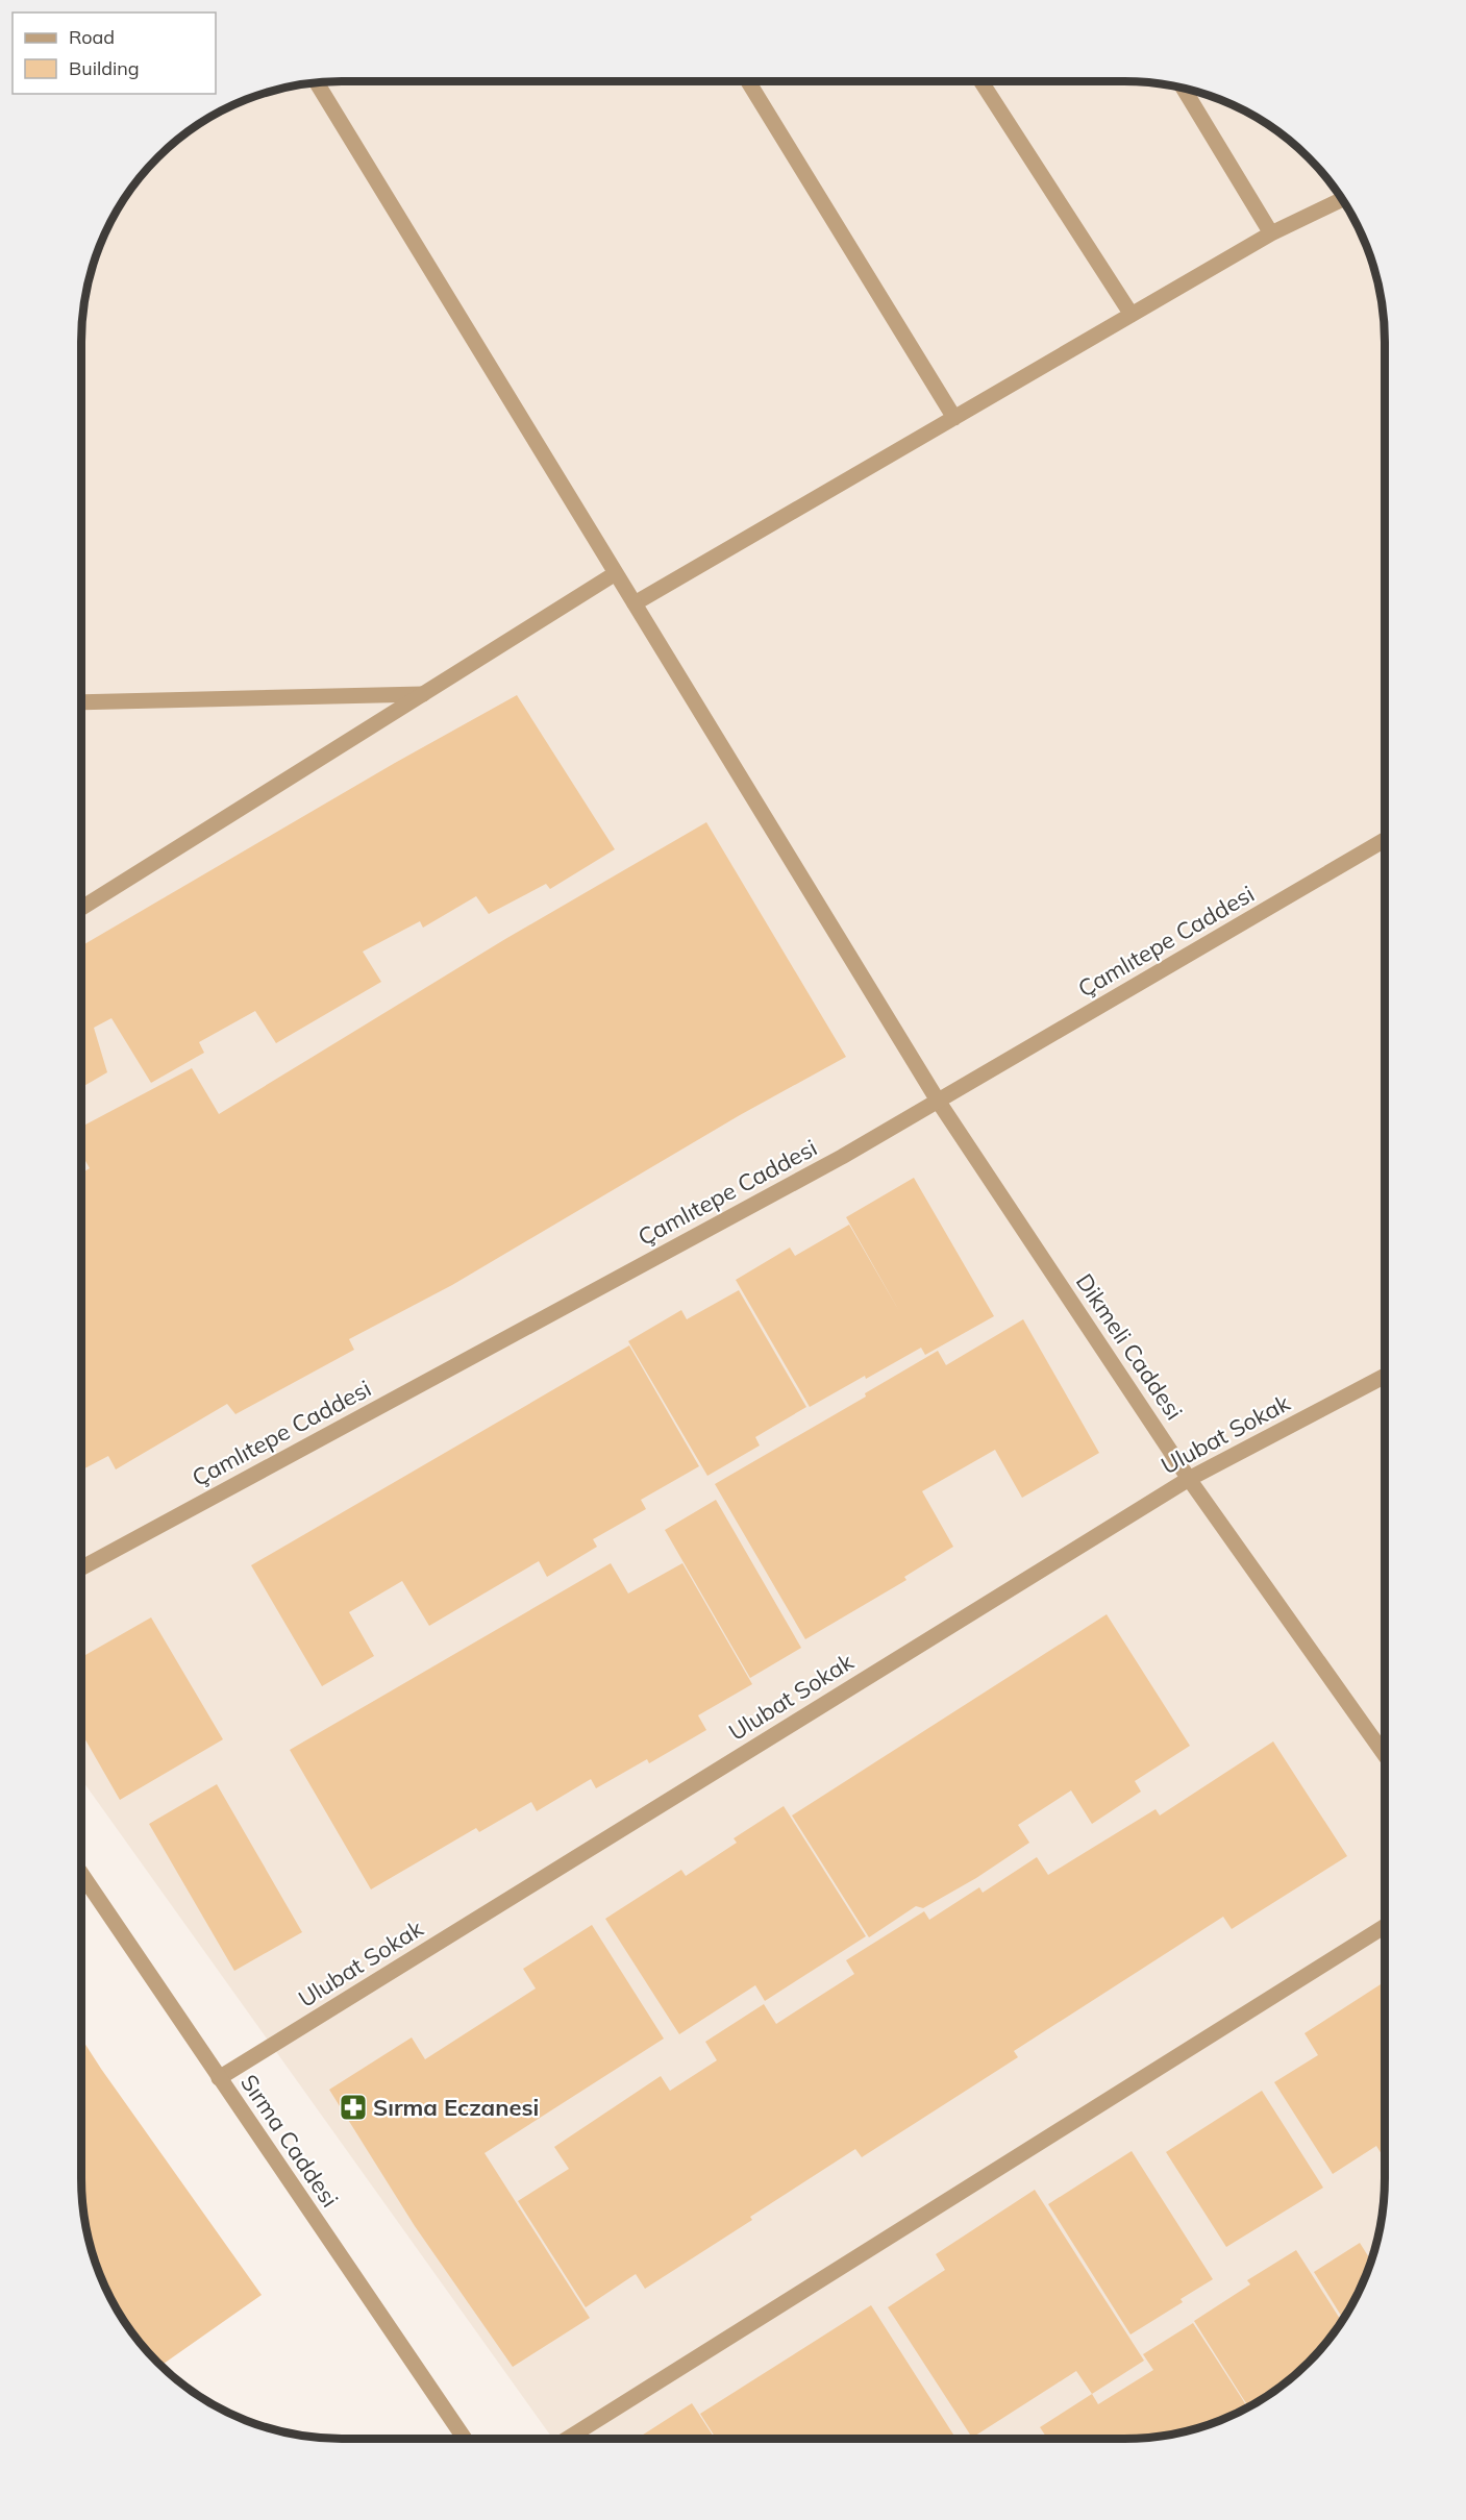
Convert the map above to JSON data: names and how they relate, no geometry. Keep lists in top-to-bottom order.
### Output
{
  "streets": {
    "street": [
      "Çamlıtepe Caddesi",
      "Dikmeli Caddesi",
      "Ulubat Sokak",
      "Sırma Caddesi"
    ]
  },
  "crossings": [
    ["Çamlıtepe Caddesi", "Dikmeli Caddesi"],
    ["Dikmeli Caddesi", "Ulubat Sokak"],
    ["Ulubat Sokak", "Sırma Caddesi"]
  ],
  "places": {
    "pharmacy": ["Sırma Eczanesi"]
  },
  "legend": ["Road", "Building"]
}
